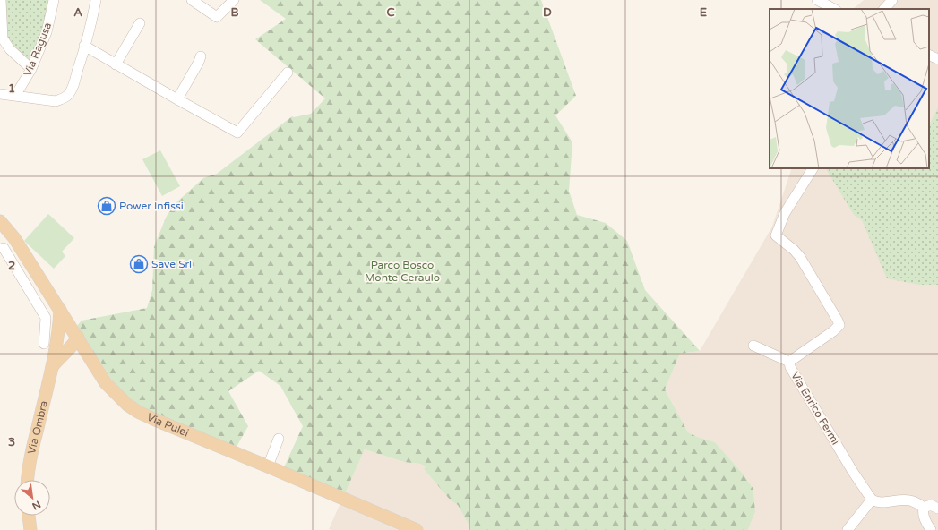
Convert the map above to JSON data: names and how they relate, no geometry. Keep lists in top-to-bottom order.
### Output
{
  "streets": {
    "main road": ["Via Pulei", "Via Ombra"],
    "street": ["Via Ragusa", "Via Enrico Fermi"]
  },
  "parks": ["Parco Bosco Monte Ceraulo"],
  "places": {
    "shop": ["Power Infissi", "Save Srl"]
  },
  "north": "bottom right",
  "grid": {
    "columns": [
      "A",
      "B",
      "C",
      "D",
      "E"
    ],
    "rows": ["1", "2", "3"]
  }
}
